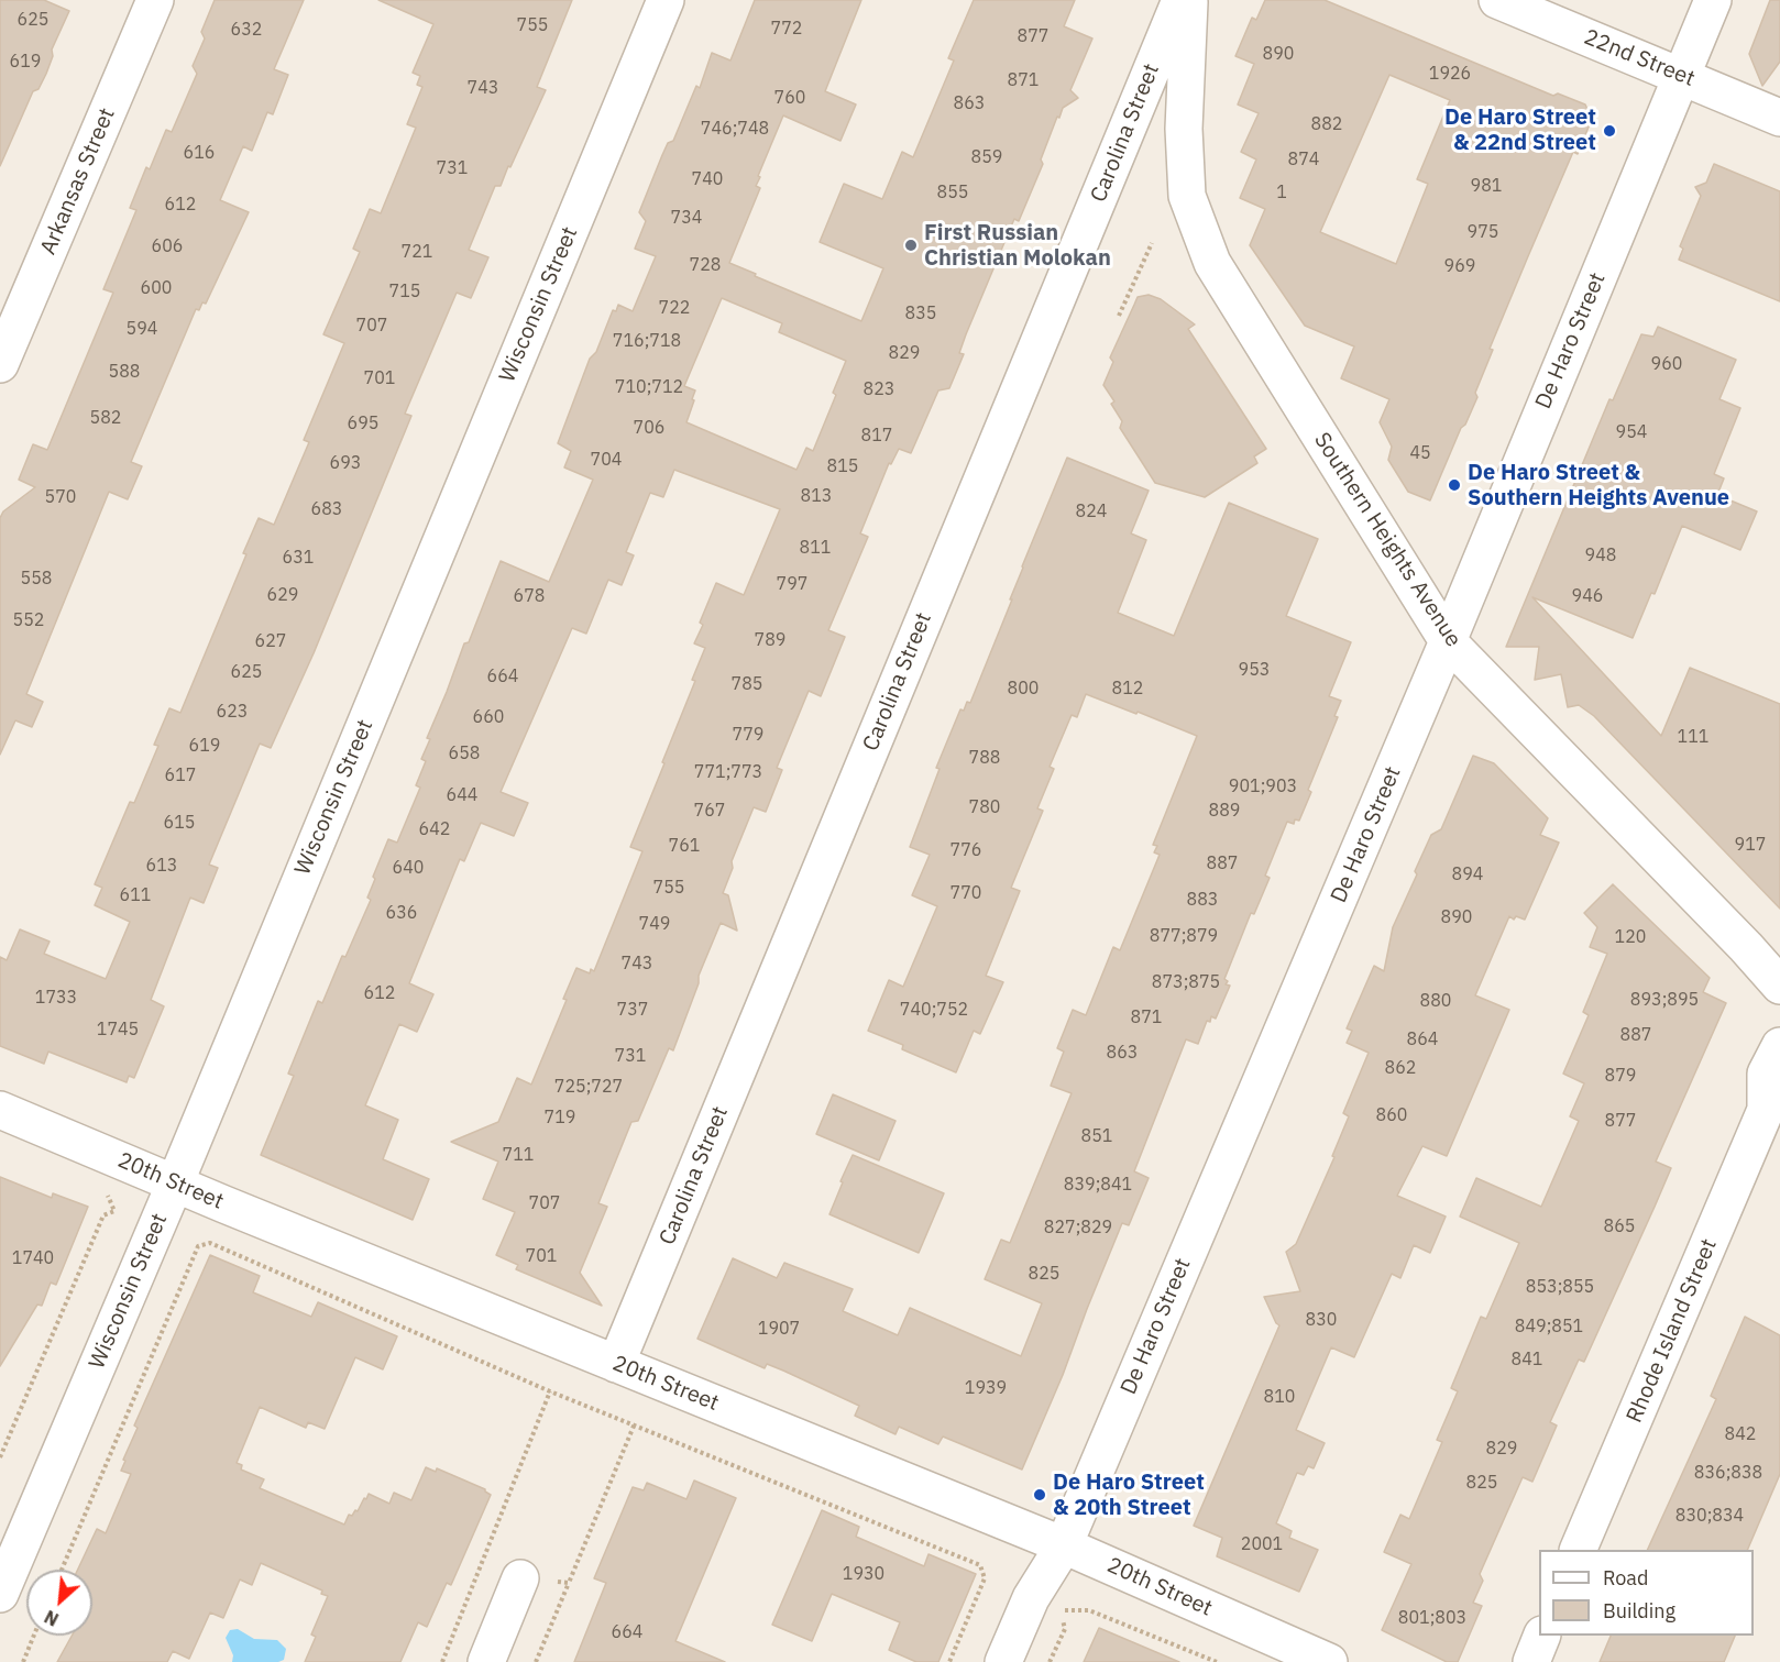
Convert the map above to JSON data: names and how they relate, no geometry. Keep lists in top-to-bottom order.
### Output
{
  "streets": {
    "street": [
      "22nd Street",
      "Carolina Street",
      "Arkansas Street",
      "Wisconsin Street",
      "De Haro Street",
      "Southern Heights Avenue",
      "20th Street",
      "Rhode Island Street"
    ]
  },
  "crossings": [
    ["22nd Street", "De Haro Street"],
    ["Carolina Street", "20th Street"],
    ["Wisconsin Street", "20th Street"],
    ["De Haro Street", "Southern Heights Avenue"],
    ["De Haro Street", "20th Street"]
  ],
  "places": [
    "De Haro Street & 22nd Street",
    "First Russian Christian Molokan",
    "De Haro Street & Southern Heights Avenue",
    "De Haro Street & 20th Street"
  ],
  "house_numbers": [
    "625",
    "755",
    "772",
    "632",
    "877",
    "890",
    "619",
    "1926",
    "871",
    "743",
    "760",
    "863",
    "882",
    "746;748",
    "616",
    "859",
    "874",
    "731",
    "740",
    "981",
    "855",
    "1",
    "612",
    "734",
    "975",
    "606",
    "721",
    "728",
    "969",
    "600",
    "715",
    "722",
    "835",
    "707",
    "594",
    "716;718",
    "829",
    "960",
    "588",
    "701",
    "710;712",
    "823",
    "582",
    "695",
    "706",
    "954",
    "817",
    "45",
    "704",
    "693",
    "815",
    "813",
    "570",
    "683",
    "824",
    "811",
    "948",
    "631",
    "558",
    "797",
    "629",
    "678",
    "946",
    "552",
    "789",
    "627",
    "953",
    "625",
    "664",
    "785",
    "800",
    "812",
    "623",
    "660",
    "779",
    "111",
    "619",
    "658",
    "788",
    "771;773",
    "617",
    "901;903",
    "644",
    "780",
    "767",
    "889",
    "615",
    "642",
    "917",
    "761",
    "776",
    "887",
    "613",
    "640",
    "894",
    "755",
    "770",
    "611",
    "883",
    "636",
    "890",
    "749",
    "877;879",
    "120",
    "743",
    "873;875",
    "612",
    "1733",
    "893;895",
    "880",
    "737",
    "740;752",
    "871",
    "1745",
    "887",
    "864",
    "863",
    "731",
    "862",
    "879",
    "725;727",
    "860",
    "719",
    "877",
    "851",
    "711",
    "839;841",
    "707",
    "865",
    "827;829",
    "701",
    "1740",
    "825",
    "853;855",
    "830",
    "849;851",
    "1907",
    "841",
    "1939",
    "810",
    "842",
    "829",
    "836;838",
    "825",
    "830;834",
    "2001",
    "1930",
    "801;803",
    "664"
  ],
  "legend": ["Road", "Building"],
  "north": "bottom left"
}
